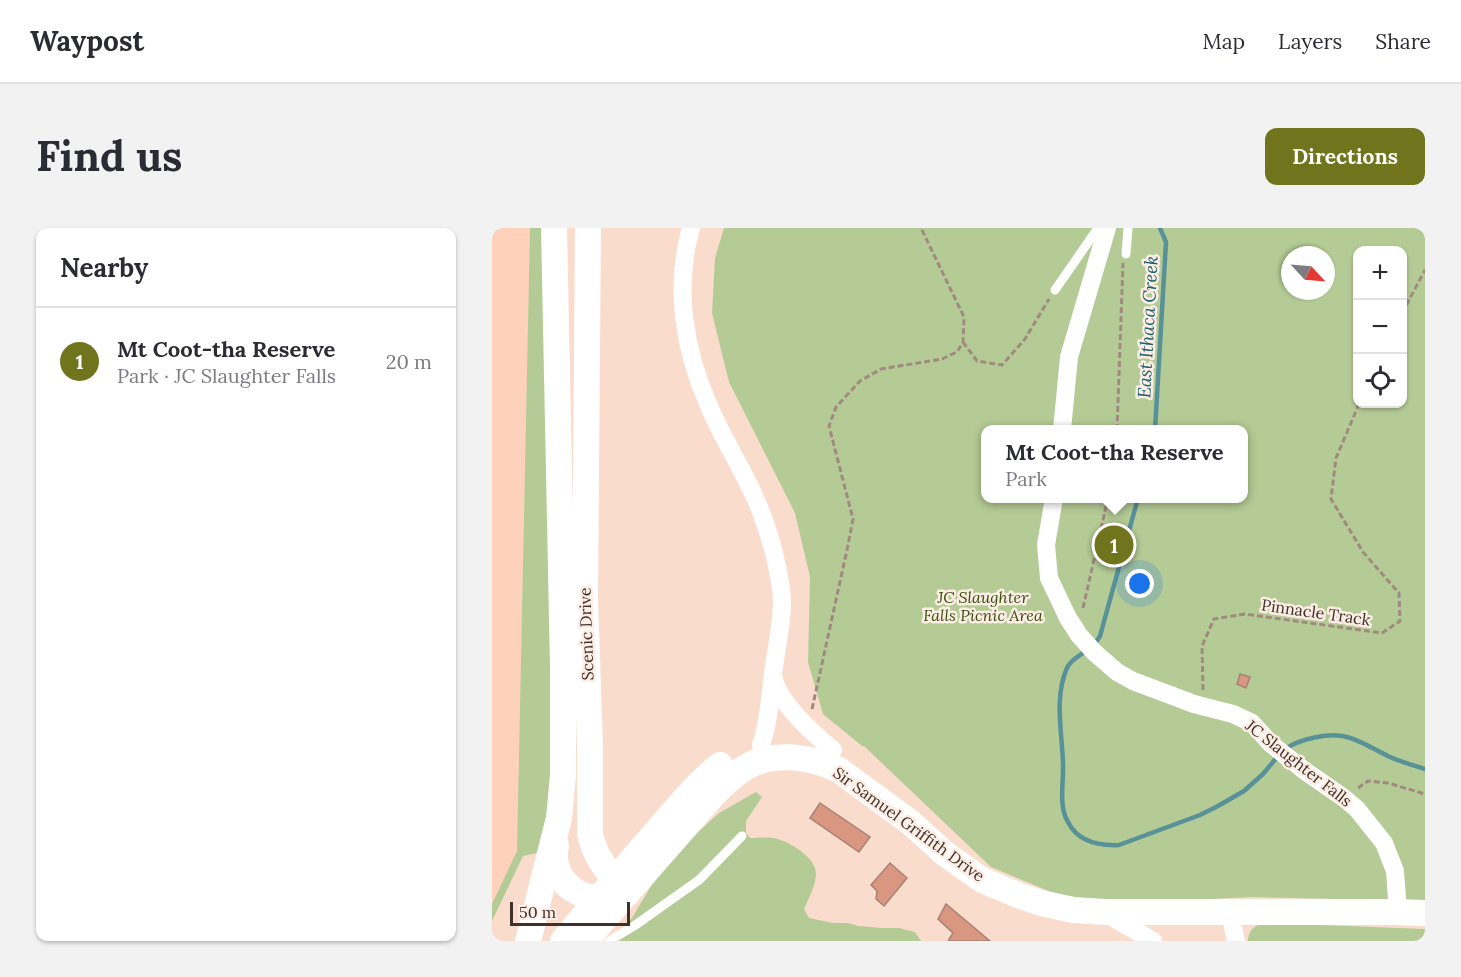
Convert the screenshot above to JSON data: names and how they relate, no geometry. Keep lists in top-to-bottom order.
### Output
{
  "streets": {
    "main road": ["Scenic Drive", "Sir Samuel Griffith Drive"],
    "street": ["JC Slaughter Falls"],
    "path": ["Pinnacle Track"]
  },
  "crossings": [
    ["Pinnacle Track", "JC Slaughter Falls"],
    ["Scenic Drive", "Sir Samuel Griffith Drive"],
    ["JC Slaughter Falls", "Sir Samuel Griffith Drive"]
  ],
  "water": ["East Ithaca Creek"],
  "parks": ["JC Slaughter Falls Picnic Area"],
  "scale_bar": "50 m",
  "north": "bottom right",
  "page": {
    "header": "Waypost",
    "nav": ["Map", "Layers", "Share"],
    "buttons": "Directions",
    "title": "Find us",
    "heading": "Nearby",
    "map_buttons": ["+", "−"],
    "list": [
      {
        "mark": "1",
        "name": "Mt Coot-tha Reserve",
        "note": "Park · JC Slaughter Falls",
        "value": "20 m"
      }
    ],
    "popup": ["Mt Coot-tha Reserve", "Park"],
    "pins": "1",
    "scale": "50 m"
  }
}
